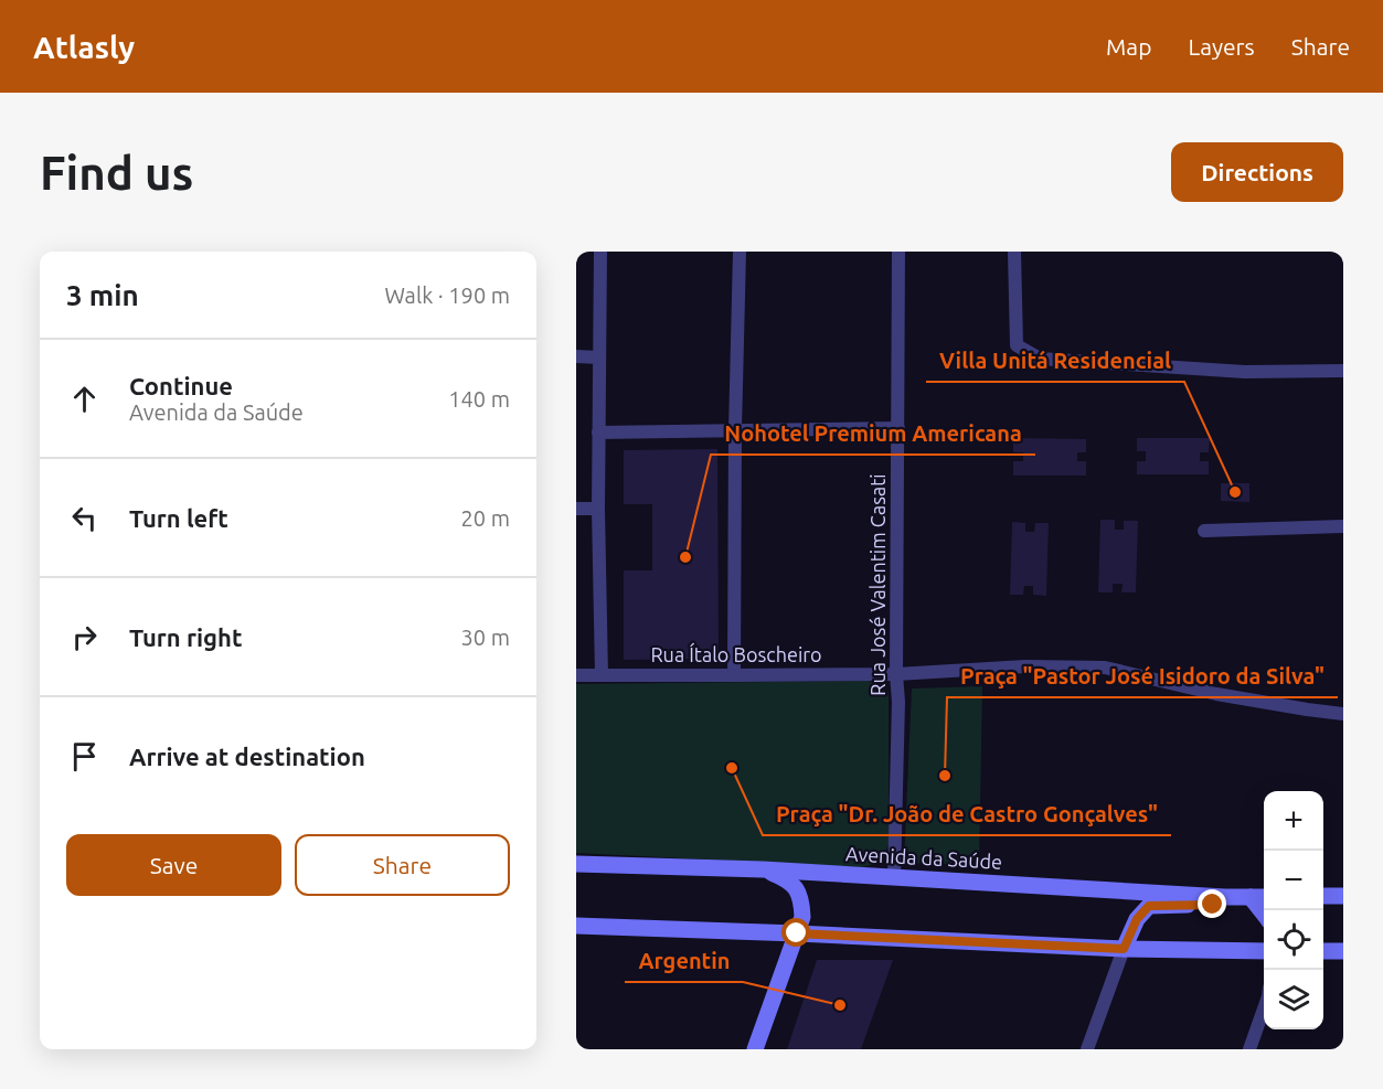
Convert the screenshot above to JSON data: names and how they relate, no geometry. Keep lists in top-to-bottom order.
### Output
{
  "streets": {
    "main road": ["Avenida da Saúde"],
    "street": ["Rua José Valentim Casati", "Rua Ítalo Boscheiro"]
  },
  "crossings": [
    ["Rua José Valentim Casati", "Rua Ítalo Boscheiro"],
    ["Rua José Valentim Casati", "Avenida da Saúde"]
  ],
  "places": [
    "Villa Unitá Residencial",
    "Nohotel Premium Americana",
    "Praça \"Dr. João de Castro Gonçalves\"",
    "Praça \"Pastor José Isidoro da Silva\"",
    "Argentin"
  ],
  "page": {
    "header": "Atlasly",
    "nav": ["Map", "Layers", "Share"],
    "buttons": [
      "Directions",
      ["Save", "Share"]
    ],
    "title": "Find us",
    "heading": ["3 min", "Walk · 190 m"],
    "list": [
      ["Continue", "Avenida da Saúde", "140 m"],
      ["Turn left", "20 m"],
      ["Turn right", "30 m"],
      "Arrive at destination"
    ],
    "map_buttons": ["+", "−"]
  }
}
